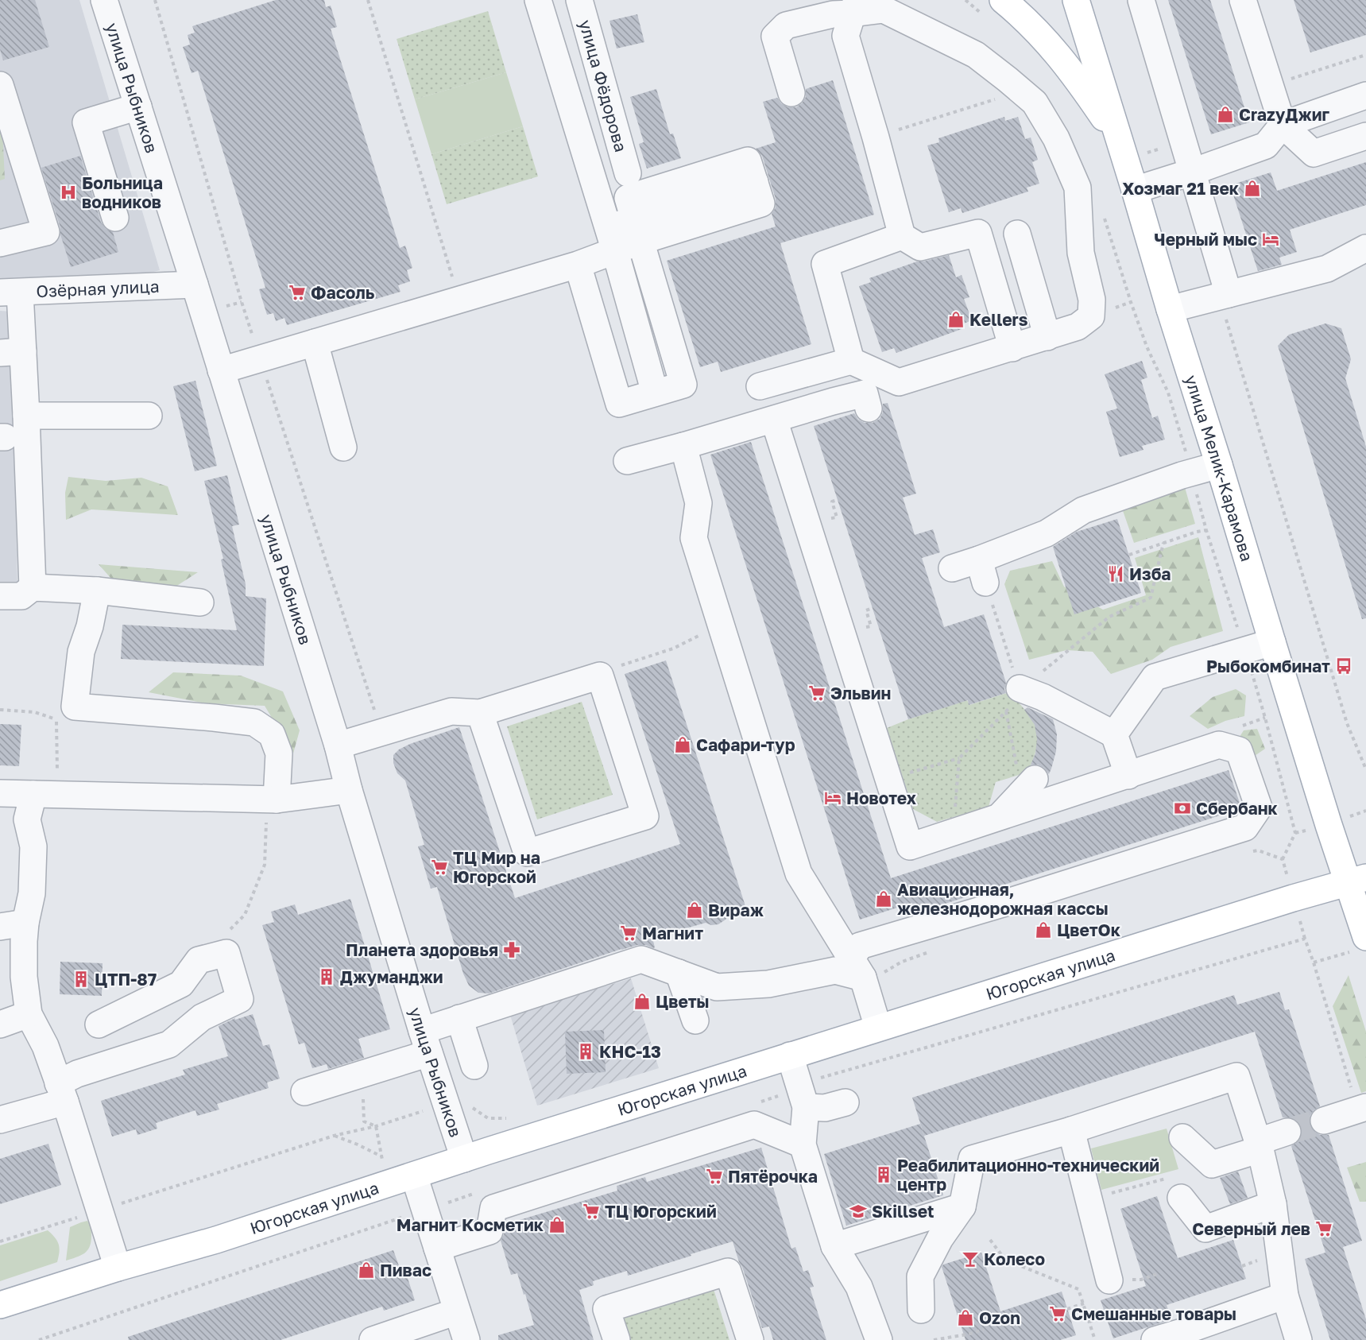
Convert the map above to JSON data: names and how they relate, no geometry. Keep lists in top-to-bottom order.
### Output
{
  "streets": {
    "main road": ["улица Мелик-Карамова", "Югорская улица"],
    "street": ["улица Фёдорова", "улица Рыбников", "Озёрная улица"]
  },
  "crossings": [
    ["улица Рыбников", "Озёрная улица"],
    ["улица Рыбников", "Югорская улица"],
    ["улица Мелик-Карамова", "Югорская улица"]
  ],
  "places": {
    "shop": [
      "CrazyДжиг",
      "Хозмаг 21 век",
      "Kellers",
      "Сафари-тур",
      "Авиационная, железнодорожная кассы",
      "Вираж",
      "ЦветОк",
      "Цветы",
      "Магнит Косметик",
      "Пивас",
      "Ozon"
    ],
    "hospital": ["Больница водников"],
    "hotel": ["Черный мыс", "Новотех"],
    "supermarket": [
      "Фасоль",
      "Эльвин",
      "ТЦ Мир на Югорской",
      "Магнит",
      "Пятёрочка",
      "ТЦ Югорский",
      "Северный лев",
      "Смешанные товары"
    ],
    "restaurant": ["Изба"],
    "bus stop": ["Рыбокомбинат"],
    "bank": ["Сбербанк"],
    "pharmacy": ["Планета здоровья"],
    "building": [
      "Джуманджи",
      "ЦТП-87",
      "КНС-13",
      "Реабилитационно-технический центр"
    ],
    "school or university": ["Skillset"],
    "bar": ["Колесо"]
  }
}
